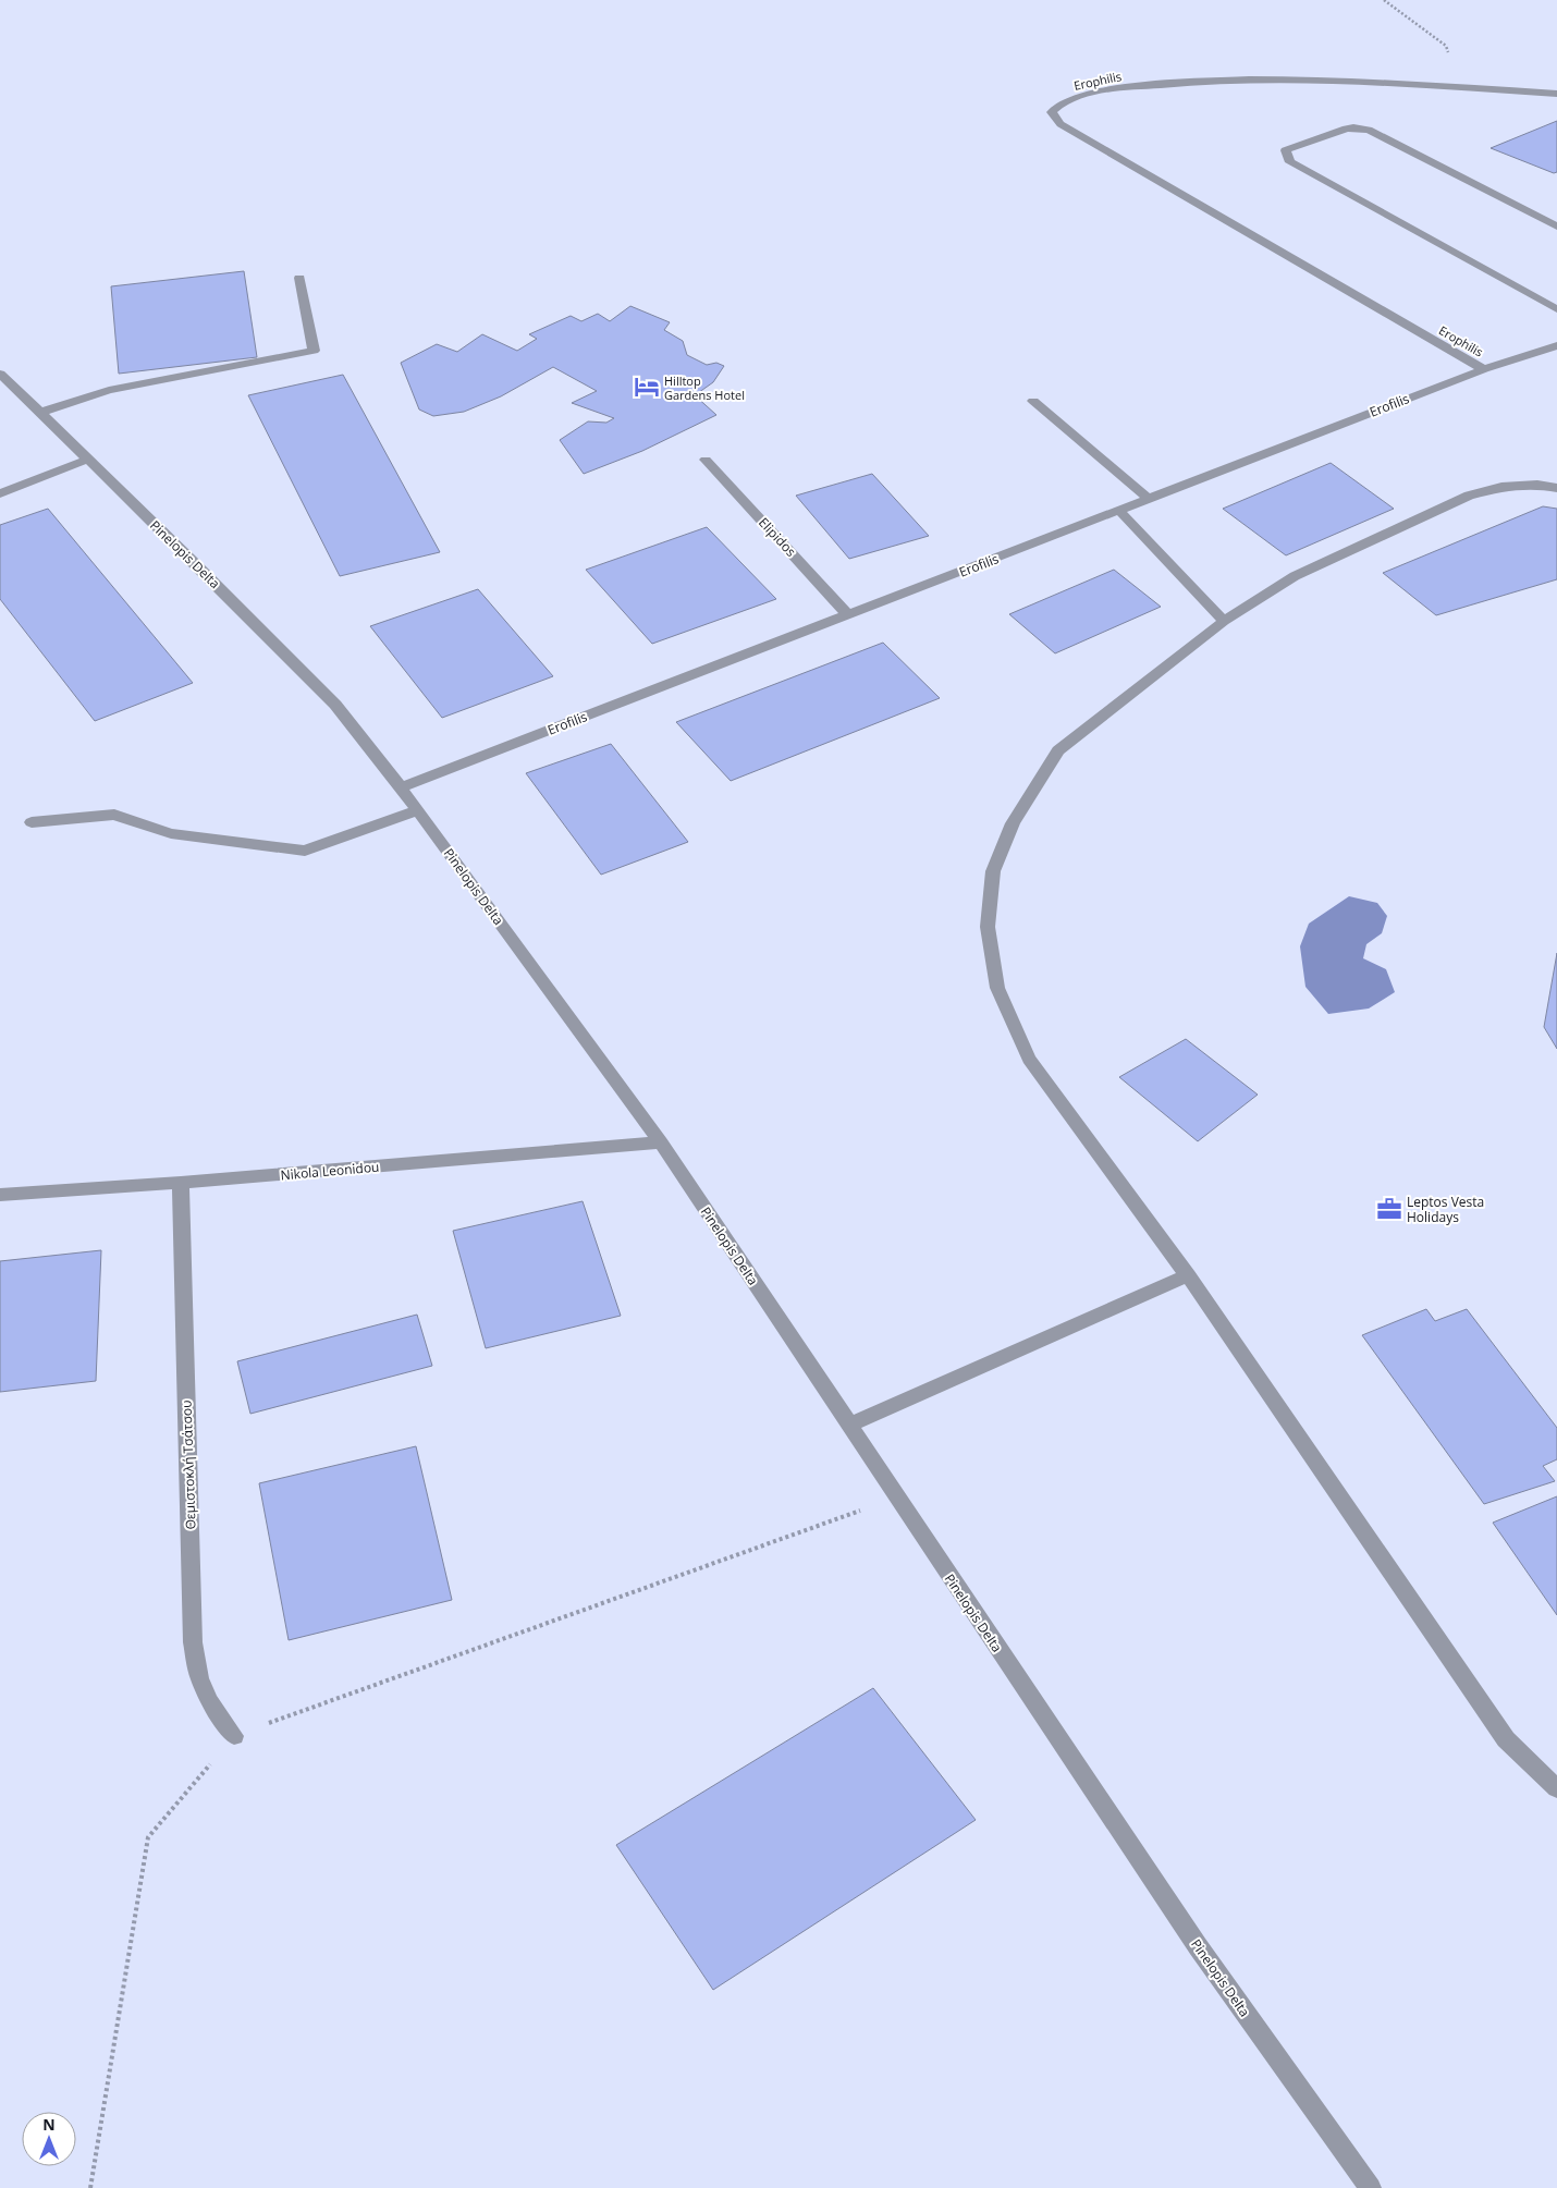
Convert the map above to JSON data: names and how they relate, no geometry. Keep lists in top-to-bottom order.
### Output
{
  "streets": {
    "street": [
      "Erophilis",
      "Erofilis",
      "Elipidos",
      "Pinelopis Delta",
      "Nikola Leonidou",
      "Θεμιστοκλή Τσάτσου"
    ]
  },
  "crossings": [
    ["Erophilis", "Erofilis"],
    ["Erofilis", "Elipidos"],
    ["Erofilis", "Pinelopis Delta"],
    ["Pinelopis Delta", "Nikola Leonidou"],
    ["Nikola Leonidou", "Θεμιστοκλή Τσάτσου"]
  ],
  "places": {
    "hotel": ["Hilltop Gardens Hotel"],
    "office": ["Leptos Vesta Holidays"]
  },
  "north": "top"
}
